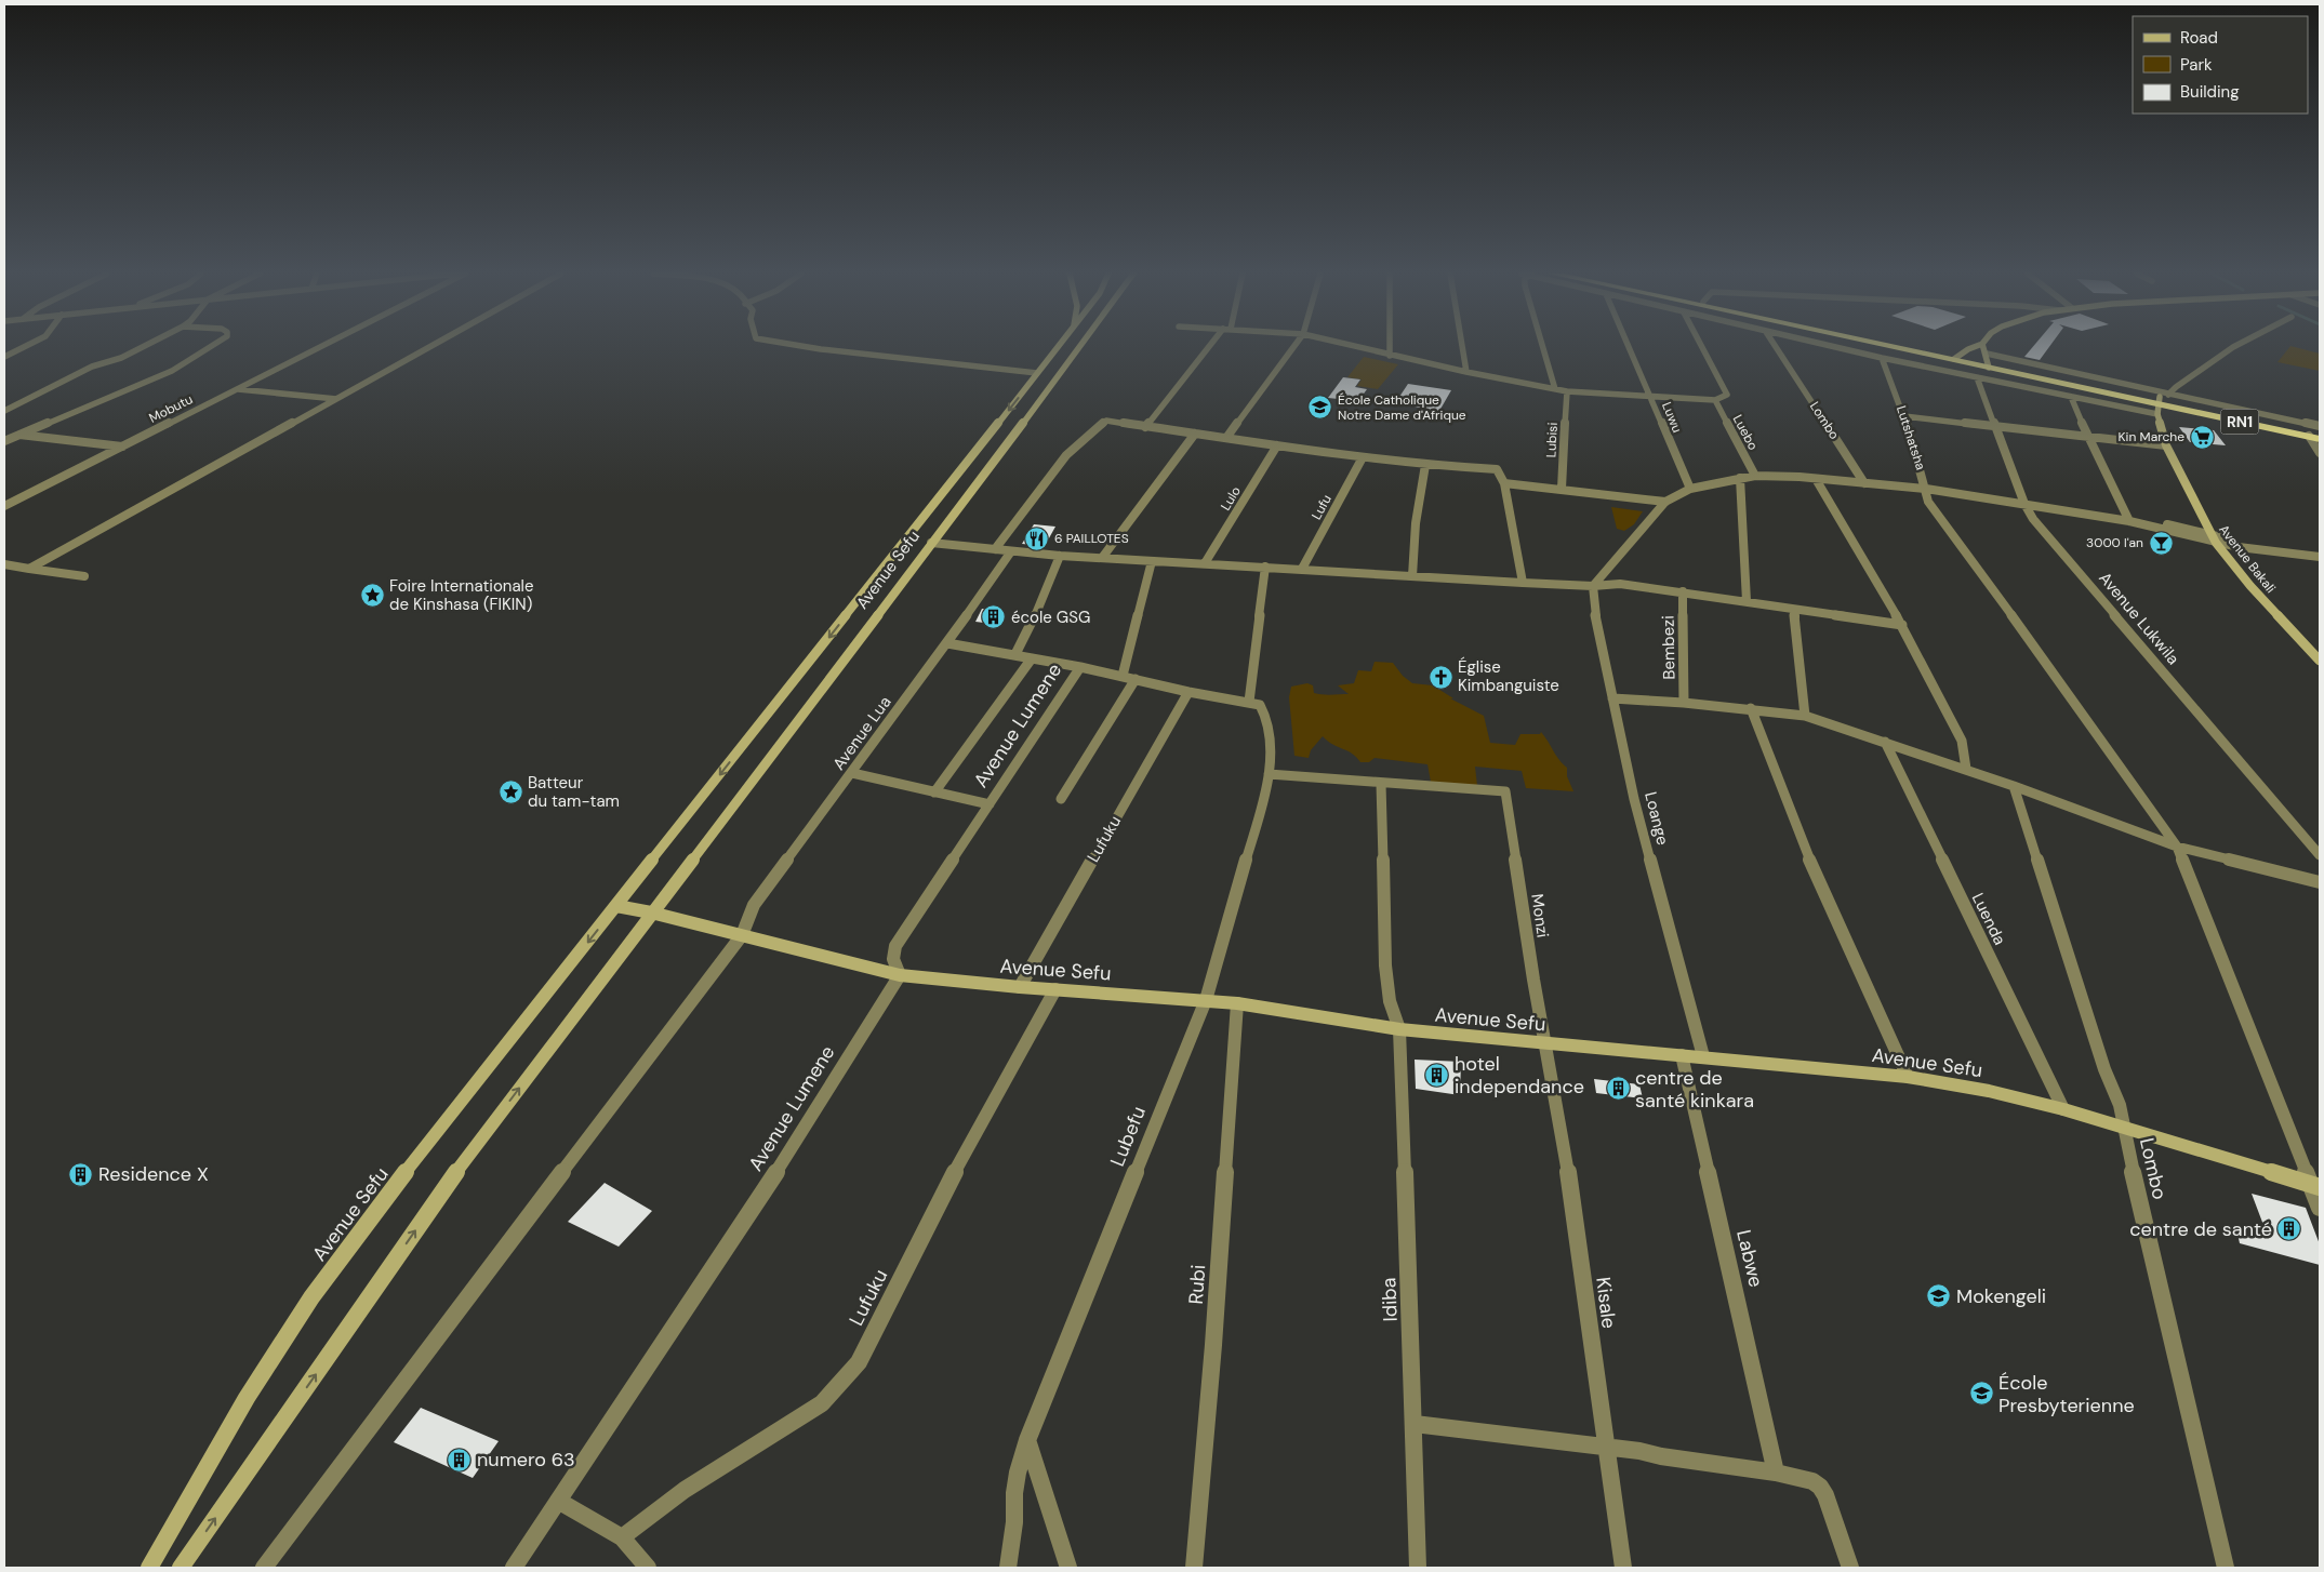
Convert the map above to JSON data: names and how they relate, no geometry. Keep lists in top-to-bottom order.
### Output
{
  "streets": {
    "highway": ["RN1"],
    "main road": ["Avenue Bakali", "Avenue Sefu"],
    "street": [
      "Mobutu",
      "Luwu",
      "Lombo",
      "Luebo",
      "Lutshatsha",
      "Lubisi",
      "Lulo",
      "Lufu",
      "Avenue Lukwila",
      "Bembezi",
      "Avenue Lumene",
      "Avenue Lua",
      "Loange",
      "Lufuku",
      "Monzi",
      "Luenda",
      "Lubefu",
      "Labwe",
      "Rubi",
      "Idiba",
      "Kisale"
    ]
  },
  "crossings": [
    ["Lombo", "Avenue Sefu"],
    ["RN1", "Avenue Bakali"],
    ["Lutshatsha", "Avenue Sefu"],
    ["Avenue Sefu", "Avenue Lumene"],
    ["Avenue Sefu", "Avenue Lua"],
    ["Avenue Sefu", "Loange"],
    ["Avenue Sefu", "Lufuku"],
    ["Avenue Sefu", "Monzi"],
    ["Avenue Sefu", "Luenda"],
    ["Avenue Sefu", "Lubefu"],
    ["Avenue Sefu", "Labwe"],
    ["Avenue Sefu", "Rubi"],
    ["Avenue Sefu", "Idiba"],
    ["Avenue Sefu", "Kisale"],
    ["Monzi", "Idiba"],
    ["Monzi", "Kisale"]
  ],
  "places": {
    "school or university": ["École Catholique Notre Dame d'Afrique", "Mokengeli", "École Presbyterienne"],
    "supermarket": ["Kin Marche"],
    "restaurant": ["6 PAILLOTES"],
    "bar": ["3000 l'an"],
    "place": ["Foire Internationale de Kinshasa (FIKIN)", "Batteur du tam-tam"],
    "building": [
      "école GSG",
      "hotel independance",
      "centre de santé kinkara",
      "Residence X",
      "centre de santé",
      "numero 63"
    ],
    "church": ["Église Kimbanguiste"]
  },
  "legend": ["Road", "Park", "Building"]
}
